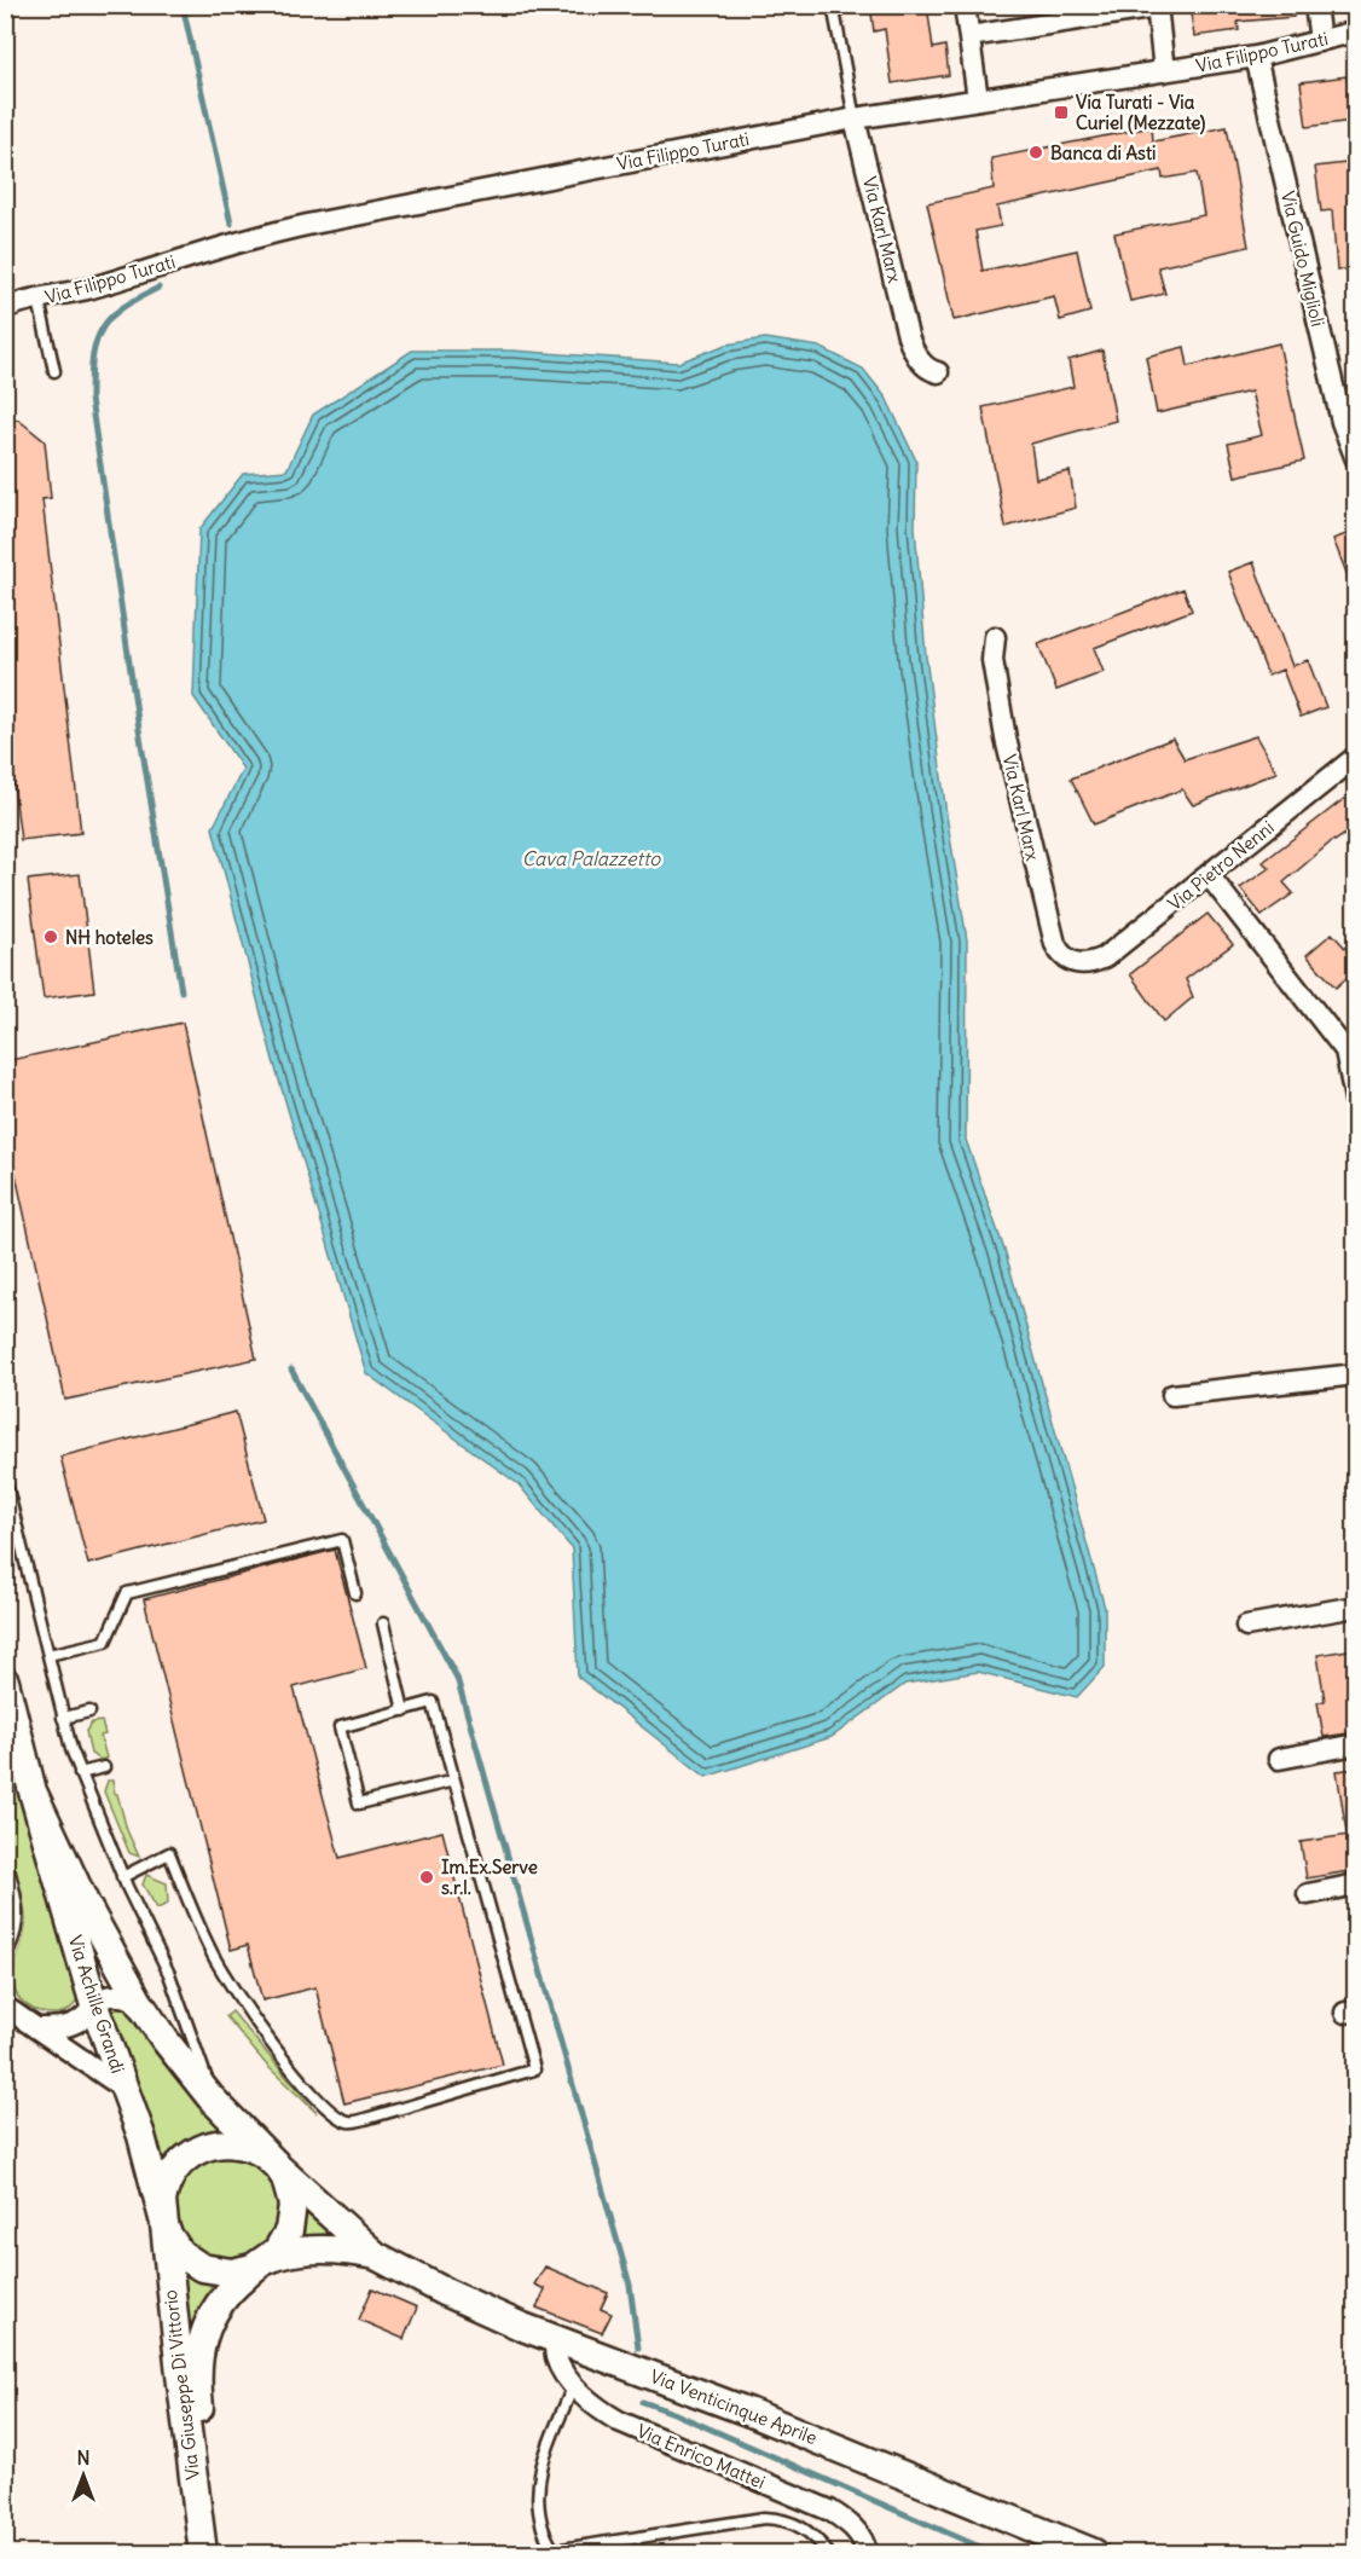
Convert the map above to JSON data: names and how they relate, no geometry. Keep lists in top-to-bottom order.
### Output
{
  "streets": {
    "main road": ["Via Achille Grandi", "Via Giuseppe Di Vittorio", "Via Venticinque Aprile"],
    "street": [
      "Via Filippo Turati",
      "Via Karl Marx",
      "Via Guido Miglioli",
      "Via Pietro Nenni",
      "Via Enrico Mattei"
    ]
  },
  "crossings": [
    ["Via Filippo Turati", "Via Karl Marx"],
    ["Via Filippo Turati", "Via Guido Miglioli"],
    ["Via Karl Marx", "Via Pietro Nenni"],
    ["Via Achille Grandi", "Via Giuseppe Di Vittorio"],
    ["Via Achille Grandi", "Via Venticinque Aprile"],
    ["Via Giuseppe Di Vittorio", "Via Venticinque Aprile"],
    ["Via Venticinque Aprile", "Via Enrico Mattei"]
  ],
  "water": ["Cava Palazzetto"],
  "places": {
    "transit": ["Via Turati - Via Curiel (Mezzate)"],
    "other": ["Banca di Asti", "NH hoteles", "Im.Ex.Serve s.r.l."]
  },
  "north": "top"
}
